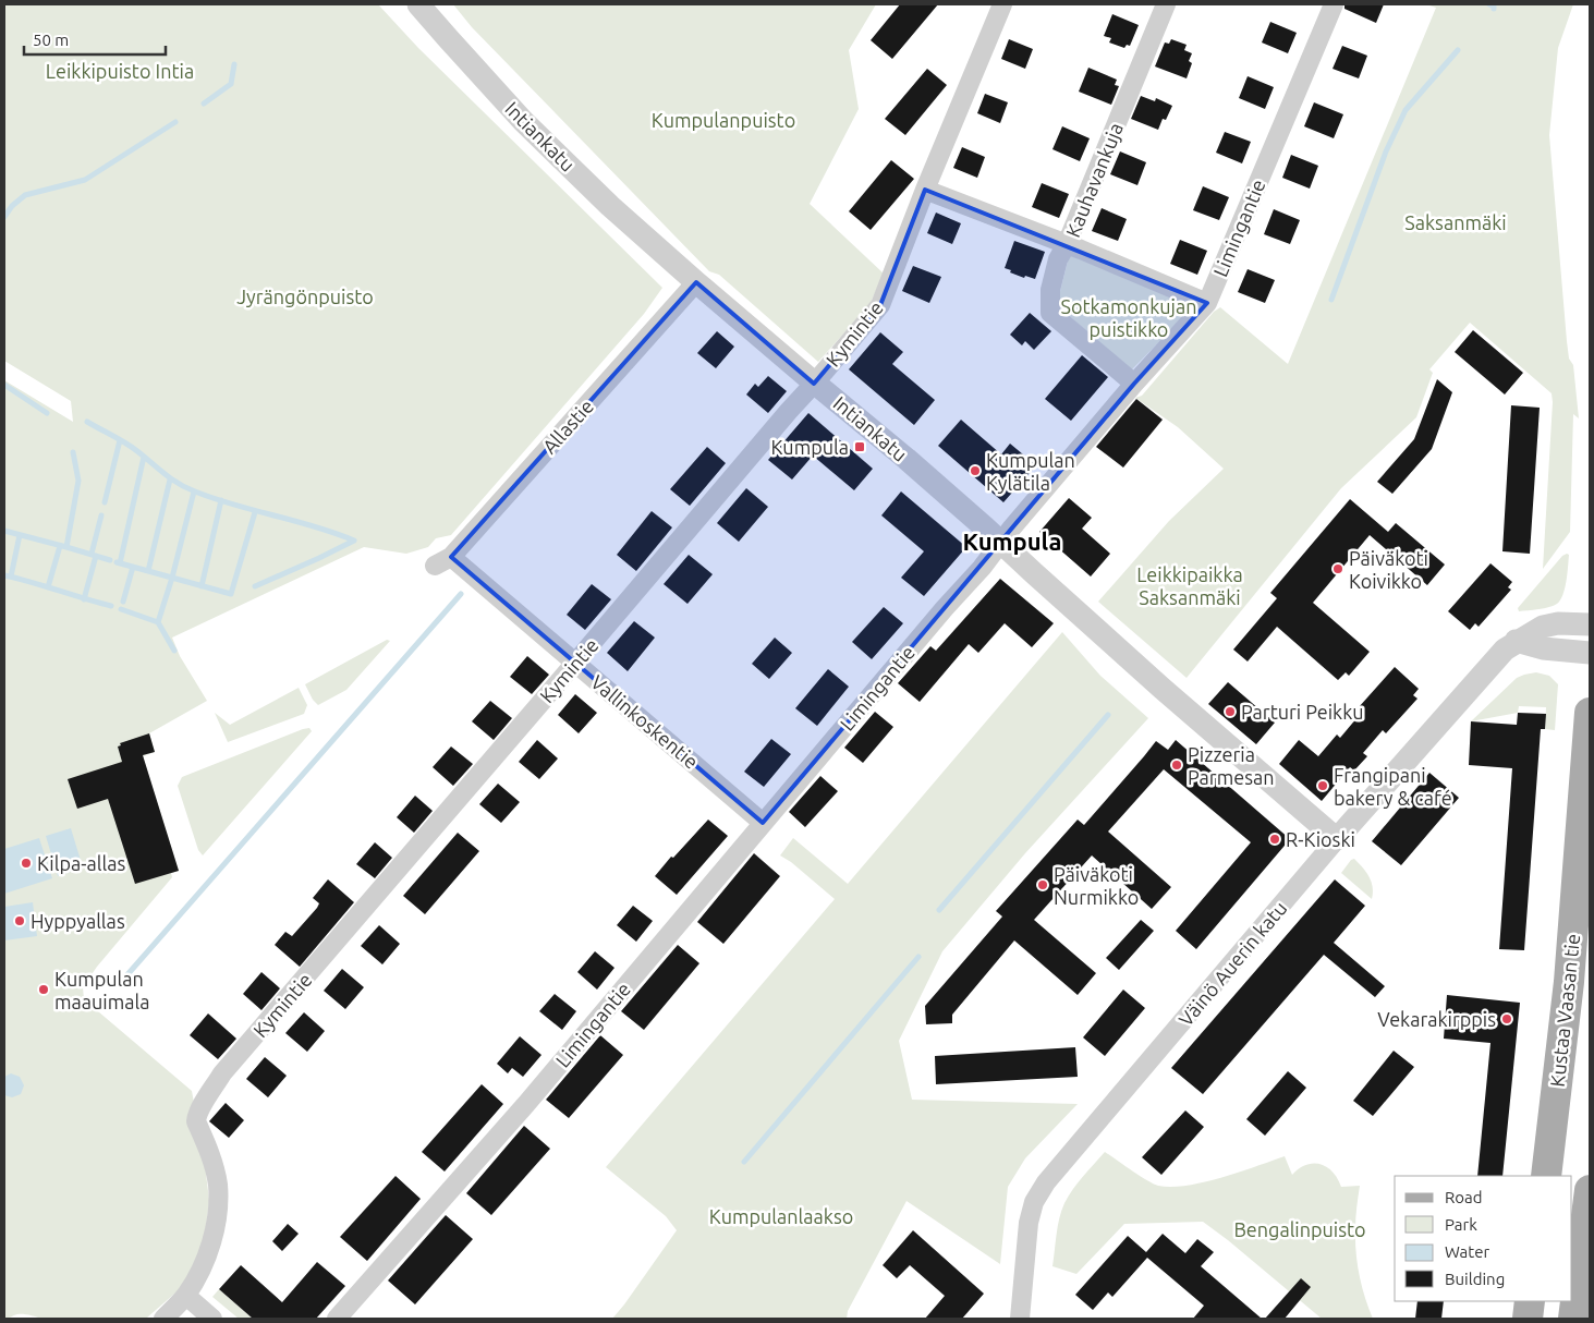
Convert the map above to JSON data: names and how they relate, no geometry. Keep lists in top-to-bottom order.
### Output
{
  "streets": {
    "main road": ["Kustaa Vaasan tie"],
    "street": [
      "Intiankatu",
      "Kauhavankuja",
      "Limingantie",
      "Kymintie",
      "Allastie",
      "Vallinkoskentie",
      "Väinö Auerin katu"
    ]
  },
  "crossings": [
    ["Intiankatu", "Limingantie"],
    ["Intiankatu", "Kymintie"],
    ["Intiankatu", "Allastie"],
    ["Intiankatu", "Väinö Auerin katu"],
    ["Kauhavankuja", "Limingantie"],
    ["Limingantie", "Vallinkoskentie"],
    ["Kymintie", "Vallinkoskentie"],
    ["Allastie", "Vallinkoskentie"]
  ],
  "districts": ["Kumpula"],
  "parks": [
    "Leikkipuisto Intia",
    "Kumpulanpuisto",
    "Saksanmäki",
    "Jyrängönpuisto",
    "Sotkamonkujan puistikko",
    "Leikkipaikka Saksanmäki",
    "Kumpulanlaakso",
    "Bengalinpuisto"
  ],
  "places": {
    "transit": ["Kumpula"],
    "other": [
      "Kumpulan Kylätila",
      "Päiväkoti Koivikko",
      "Parturi Peikku",
      "Pizzeria Parmesan",
      "Frangipani bakery & café",
      "R-Kioski",
      "Kilpa-allas",
      "Päiväkoti Nurmikko",
      "Hyppyallas",
      "Kumpulan maauimala",
      "Vekarakirppis"
    ]
  },
  "legend": [
    "Road",
    "Park",
    "Water",
    "Building"
  ],
  "scale_bar": "50 m"
}
